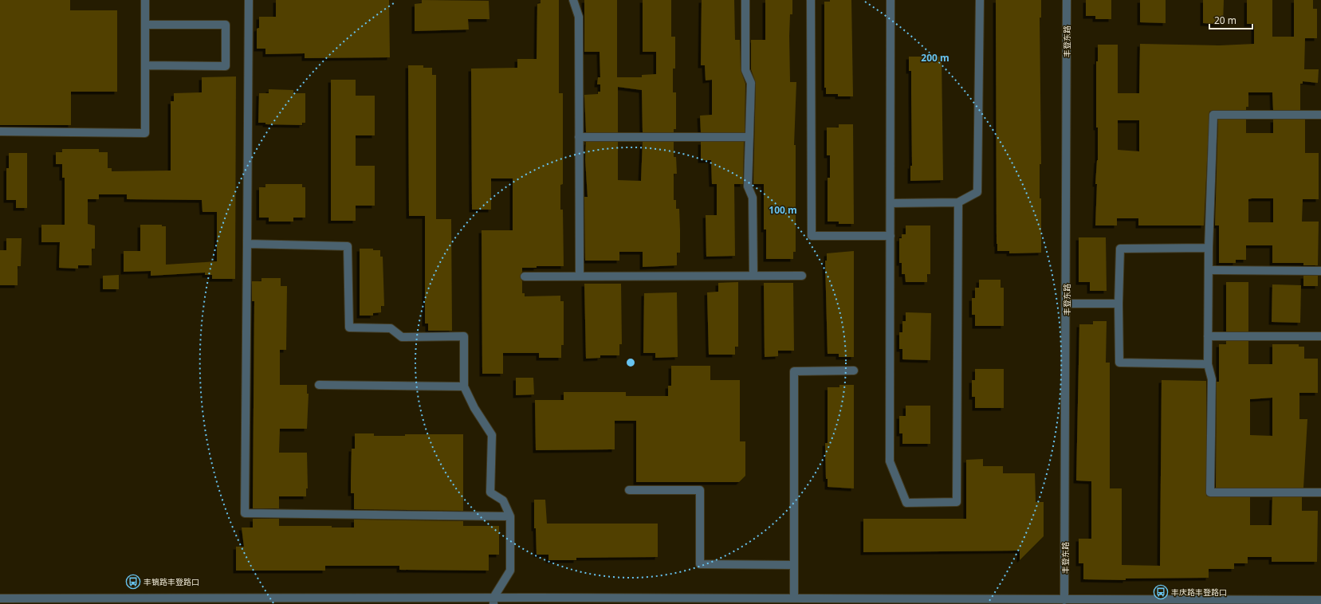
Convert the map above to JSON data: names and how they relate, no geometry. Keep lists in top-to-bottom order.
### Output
{
  "streets": {
    "street": ["丰登东路"]
  },
  "places": {
    "bus stop": ["丰镐路丰登路口", "丰庆路丰登路口"]
  },
  "scale_bar": "20 m",
  "rings": ["200 m", "100 m"]
}
